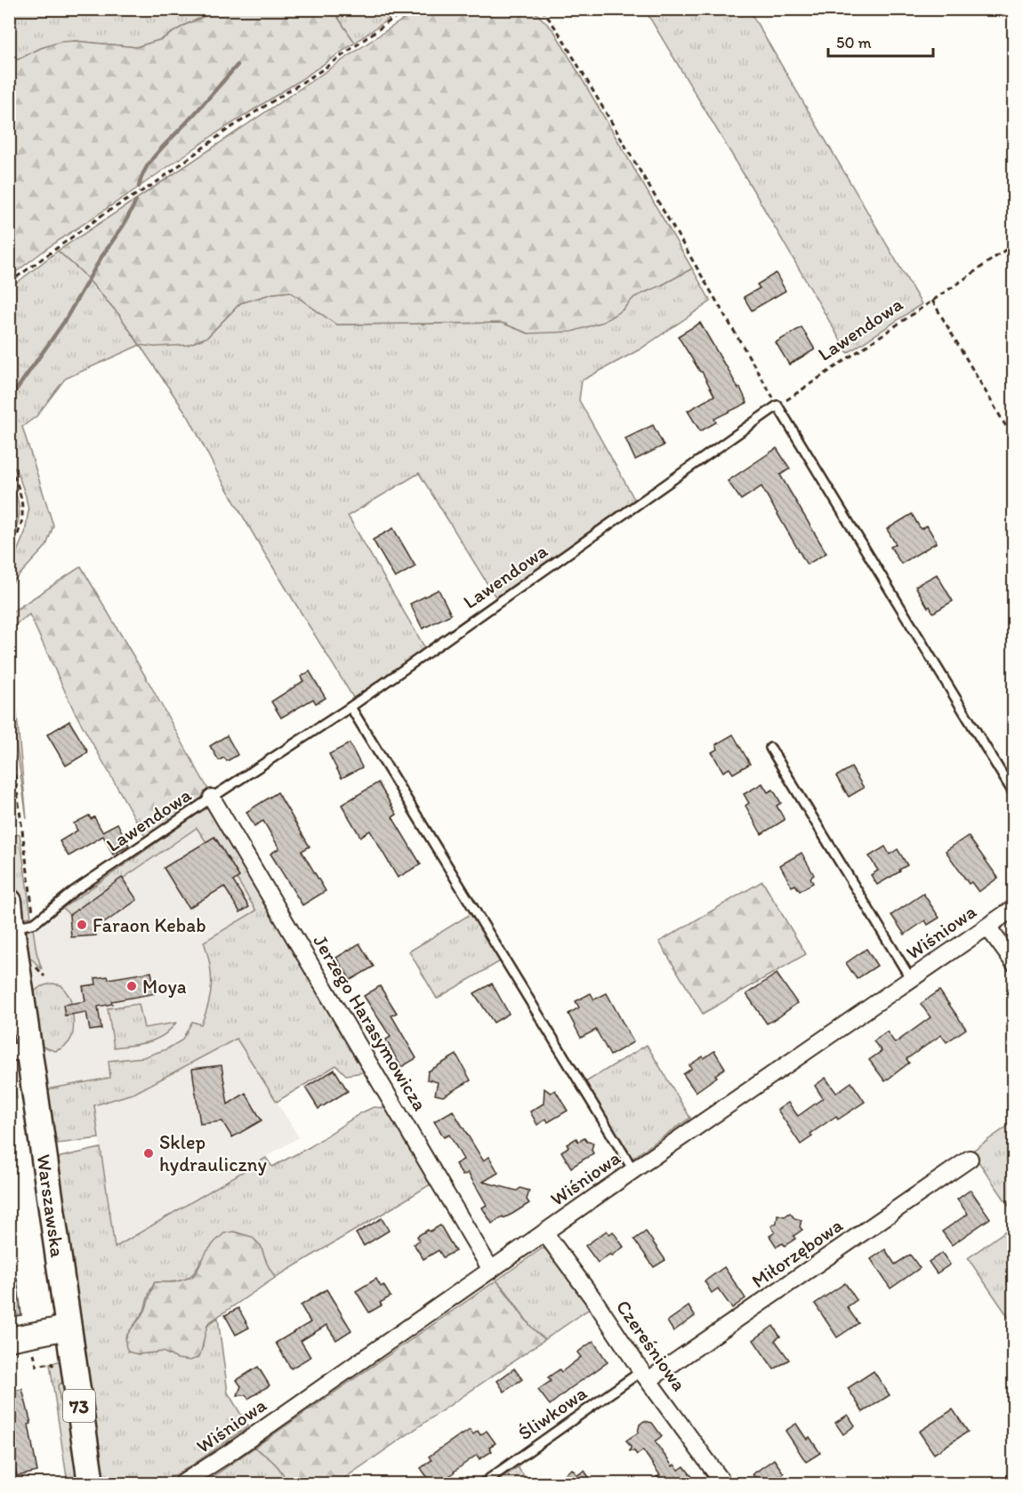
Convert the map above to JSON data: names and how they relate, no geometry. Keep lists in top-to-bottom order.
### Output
{
  "streets": {
    "main road": ["Warszawska", "73"],
    "street": [
      "Wiśniowa",
      "Jerzego Harasymowicza",
      "Miłorzębowa",
      "Czereśniowa"
    ],
    "lane": ["Lawendowa", "Śliwkowa"]
  },
  "crossings": [
    ["Lawendowa", "Jerzego Harasymowicza"],
    ["Lawendowa", "Warszawska"],
    ["Lawendowa", "73"],
    ["Wiśniowa", "Jerzego Harasymowicza"],
    ["Wiśniowa", "Czereśniowa"],
    ["Warszawska", "73"],
    ["Miłorzębowa", "Czereśniowa"],
    ["Miłorzębowa", "Śliwkowa"],
    ["Czereśniowa", "Śliwkowa"]
  ],
  "places": ["Faraon Kebab", "Moya", "Sklep hydrauliczny"],
  "scale_bar": "50 m"
}
